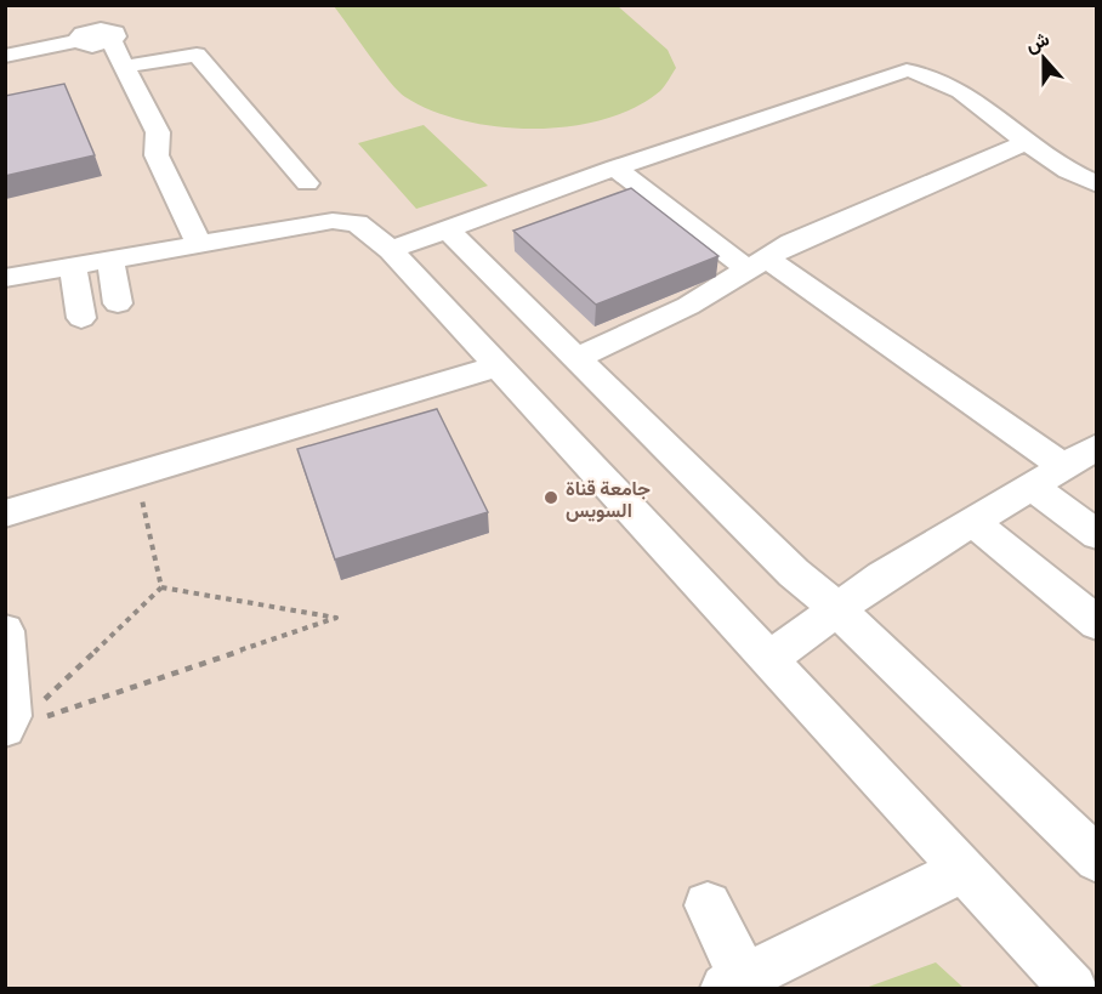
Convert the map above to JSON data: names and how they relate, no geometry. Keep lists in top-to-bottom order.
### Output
{
  "places": ["جامعة قناة السويس"],
  "north": "top"
}
